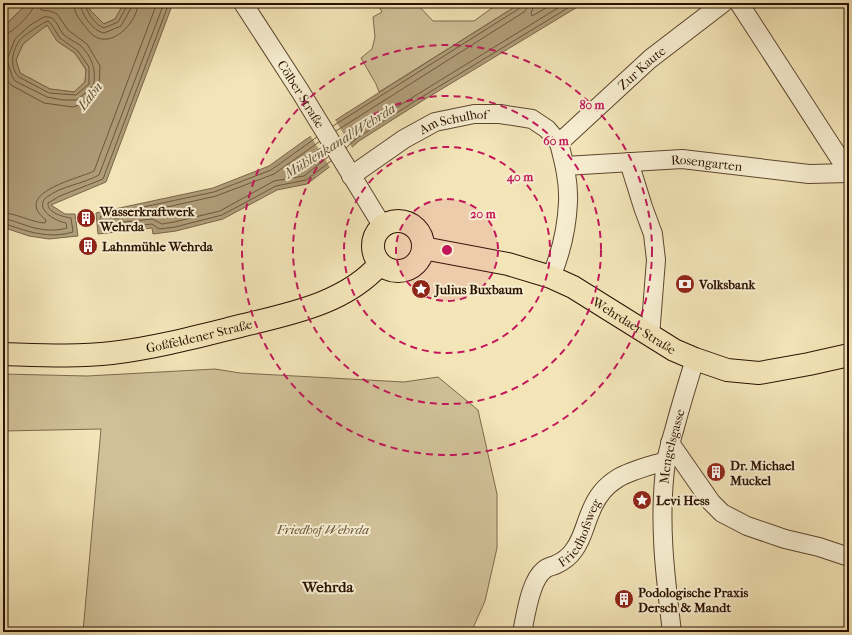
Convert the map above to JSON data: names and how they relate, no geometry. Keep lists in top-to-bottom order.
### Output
{
  "streets": {
    "main road": ["Wehrdaer Straße", "Goßfeldener Straße"],
    "street": [
      "Zur Kaute",
      "Cölber Straße",
      "Am Schulhof",
      "Rosengarten",
      "Mengelsgasse",
      "Friedhofsweg"
    ]
  },
  "crossings": [
    ["Zur Kaute", "Am Schulhof"],
    ["Cölber Straße", "Am Schulhof"],
    ["Cölber Straße", "Wehrdaer Straße"],
    ["Cölber Straße", "Goßfeldener Straße"],
    ["Wehrdaer Straße", "Goßfeldener Straße"],
    ["Wehrdaer Straße", "Mengelsgasse"],
    ["Mengelsgasse", "Friedhofsweg"]
  ],
  "districts": ["Wehrda"],
  "water": ["Lahn", "Mühlenkanal Wehrda"],
  "parks": ["Friedhof Wehrda"],
  "places": {
    "building": [
      "Wasserkraftwerk Wehrda",
      "Lahnmühle Wehrda",
      "Dr. Michael Muckel",
      "Podologische Praxis Dersch & Mandt"
    ],
    "bank": ["Volksbank"],
    "place": ["Julius Buxbaum", "Levi Hess"]
  },
  "rings": [
    "80 m",
    "60 m",
    "40 m",
    "20 m"
  ]
}
